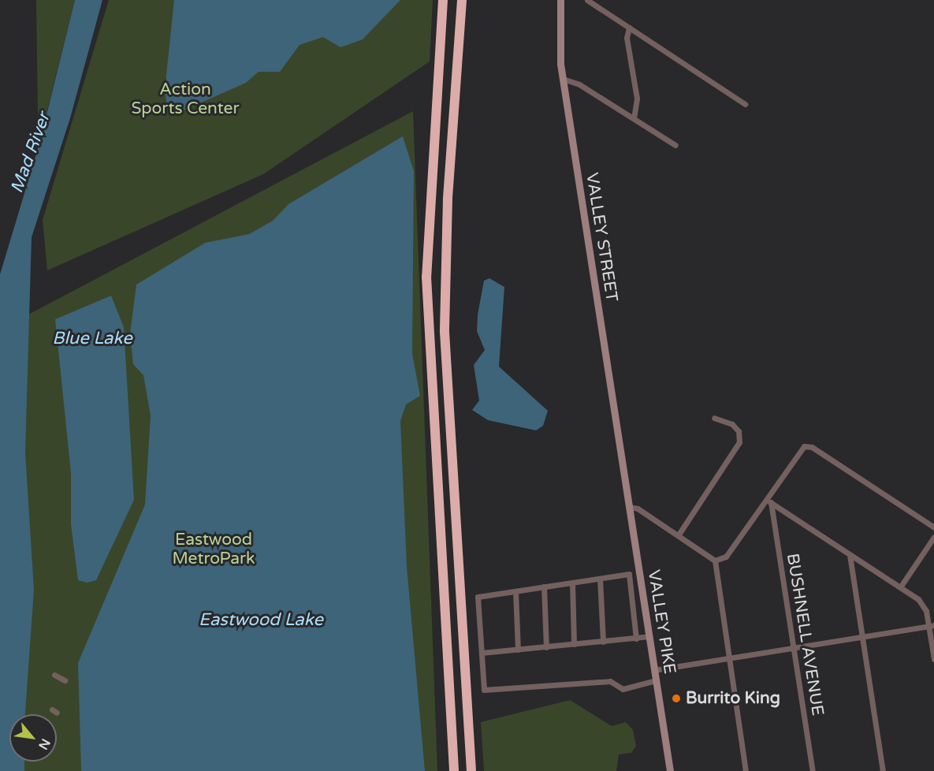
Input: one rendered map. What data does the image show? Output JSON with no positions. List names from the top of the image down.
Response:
{
  "streets": {
    "street": ["VALLEY STREET", "VALLEY PIKE", "BUSHNELL AVENUE"]
  },
  "crossings": [
    ["VALLEY STREET", "VALLEY PIKE"]
  ],
  "water": ["Mad River", "Blue Lake", "Eastwood Lake"],
  "parks": ["Action Sports Center", "Eastwood MetroPark"],
  "places": ["Burrito King"],
  "north": "bottom right"
}
